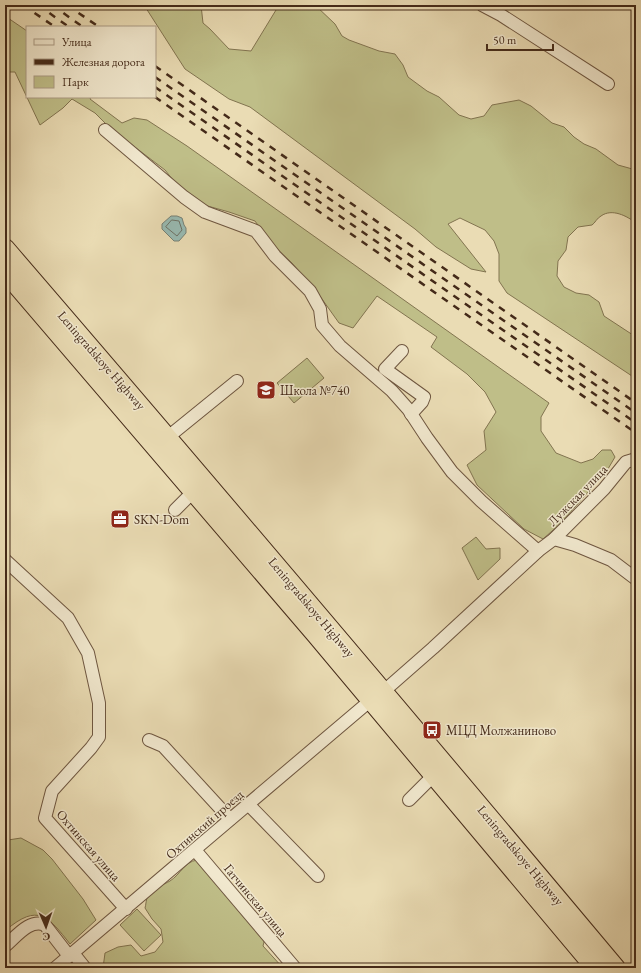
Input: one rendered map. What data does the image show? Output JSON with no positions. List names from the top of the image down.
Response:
{
  "streets": {
    "highway": ["Leningradskoye Highway"],
    "street": [
      "Лужская улица",
      "Охтинский проезд",
      "Охтинская улица",
      "Гатчинская улица"
    ]
  },
  "crossings": [
    ["Leningradskoye Highway", "Охтинский проезд"],
    ["Лужская улица", "Охтинский проезд"],
    ["Охтинский проезд", "Охтинская улица"],
    ["Охтинский проезд", "Гатчинская улица"]
  ],
  "places": {
    "school or university": ["Школа №740"],
    "office": ["SKN-Dom"],
    "bus stop": ["МЦД Молжаниново"]
  },
  "legend": ["Улица", "Железная дорога", "Парк"],
  "scale_bar": "50 m",
  "north": "bottom"
}
